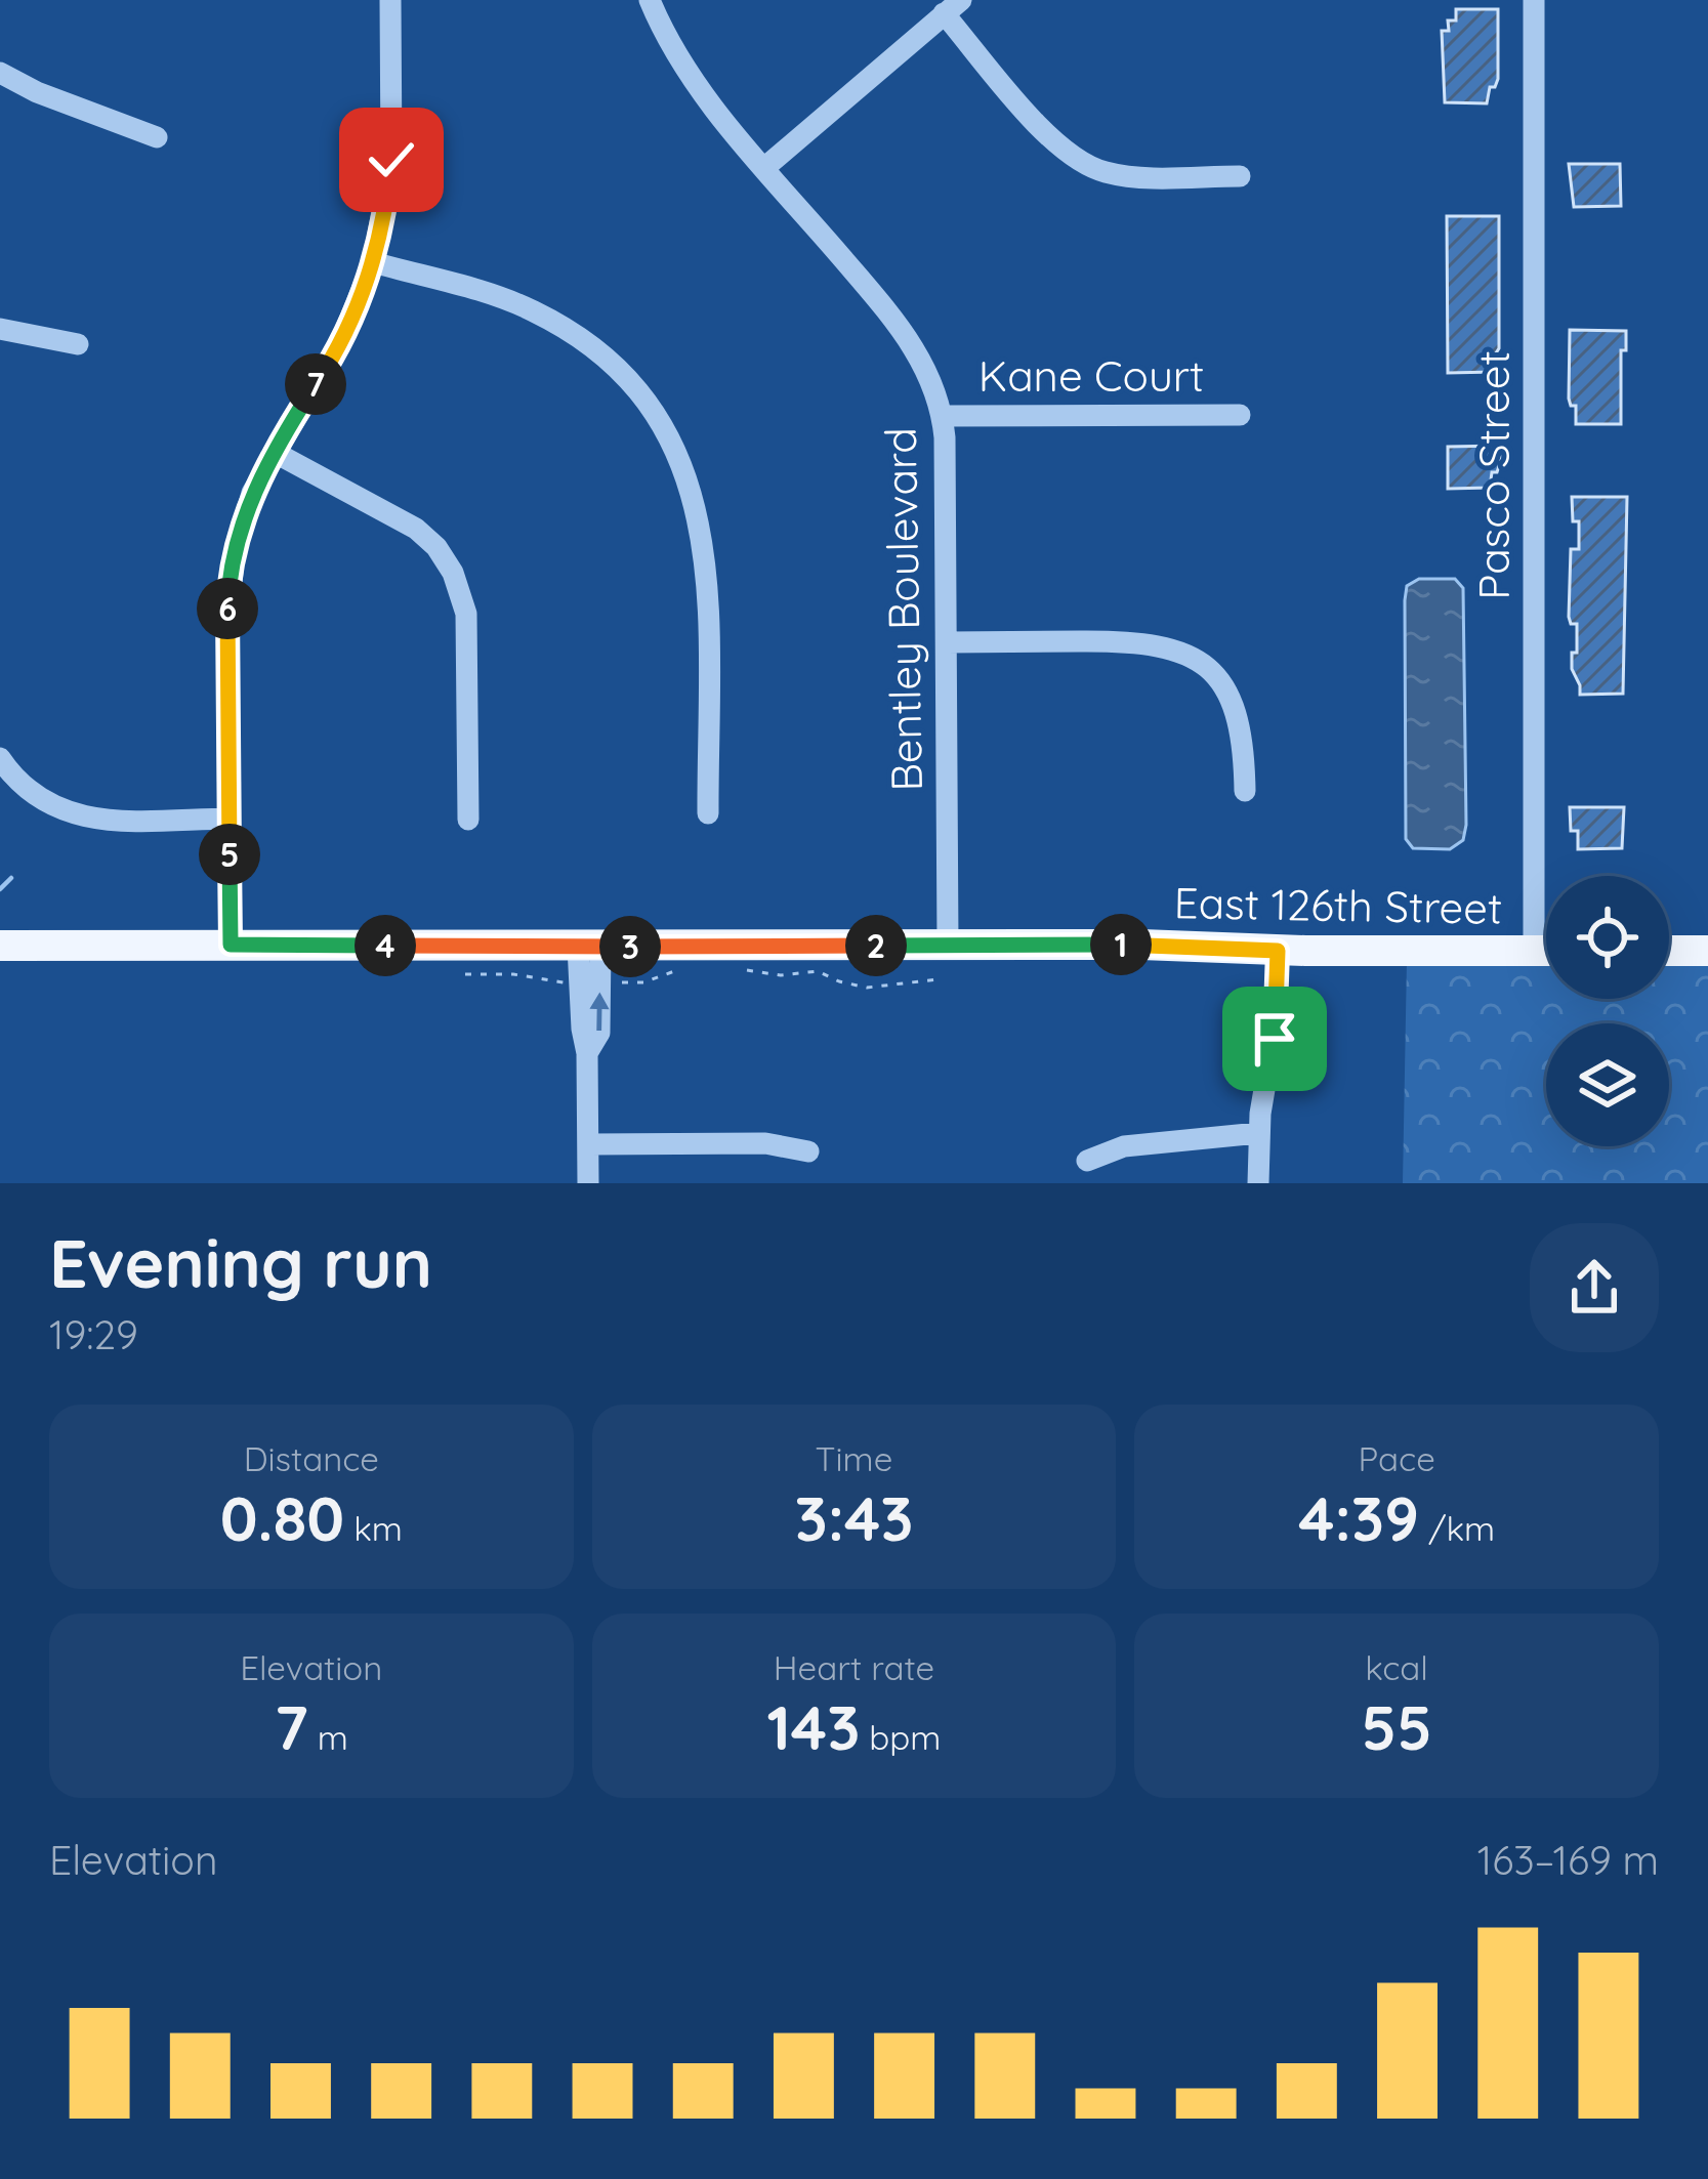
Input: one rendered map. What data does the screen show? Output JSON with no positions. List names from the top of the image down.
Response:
{
  "streets": {
    "main road": ["East 126th Street"],
    "street": ["Kane Court", "Pasco Street", "Bentley Boulevard"]
  },
  "crossings": [
    ["Kane Court", "Bentley Boulevard"],
    ["Pasco Street", "East 126th Street"],
    ["Bentley Boulevard", "East 126th Street"]
  ],
  "page": {
    "pins": [
      "7",
      "6",
      "5",
      "1",
      "2",
      "4",
      "3"
    ],
    "heading": ["Evening run", "19:29"],
    "stats": [
      ["Distance", "0.80 km"],
      ["Time", "3:43"],
      ["Pace", "4:39 /km"],
      ["Elevation", "7 m"],
      ["Heart rate", "143 bpm"],
      ["kcal", "55"]
    ],
    "chart": ["Elevation", "163–169 m"]
  }
}
